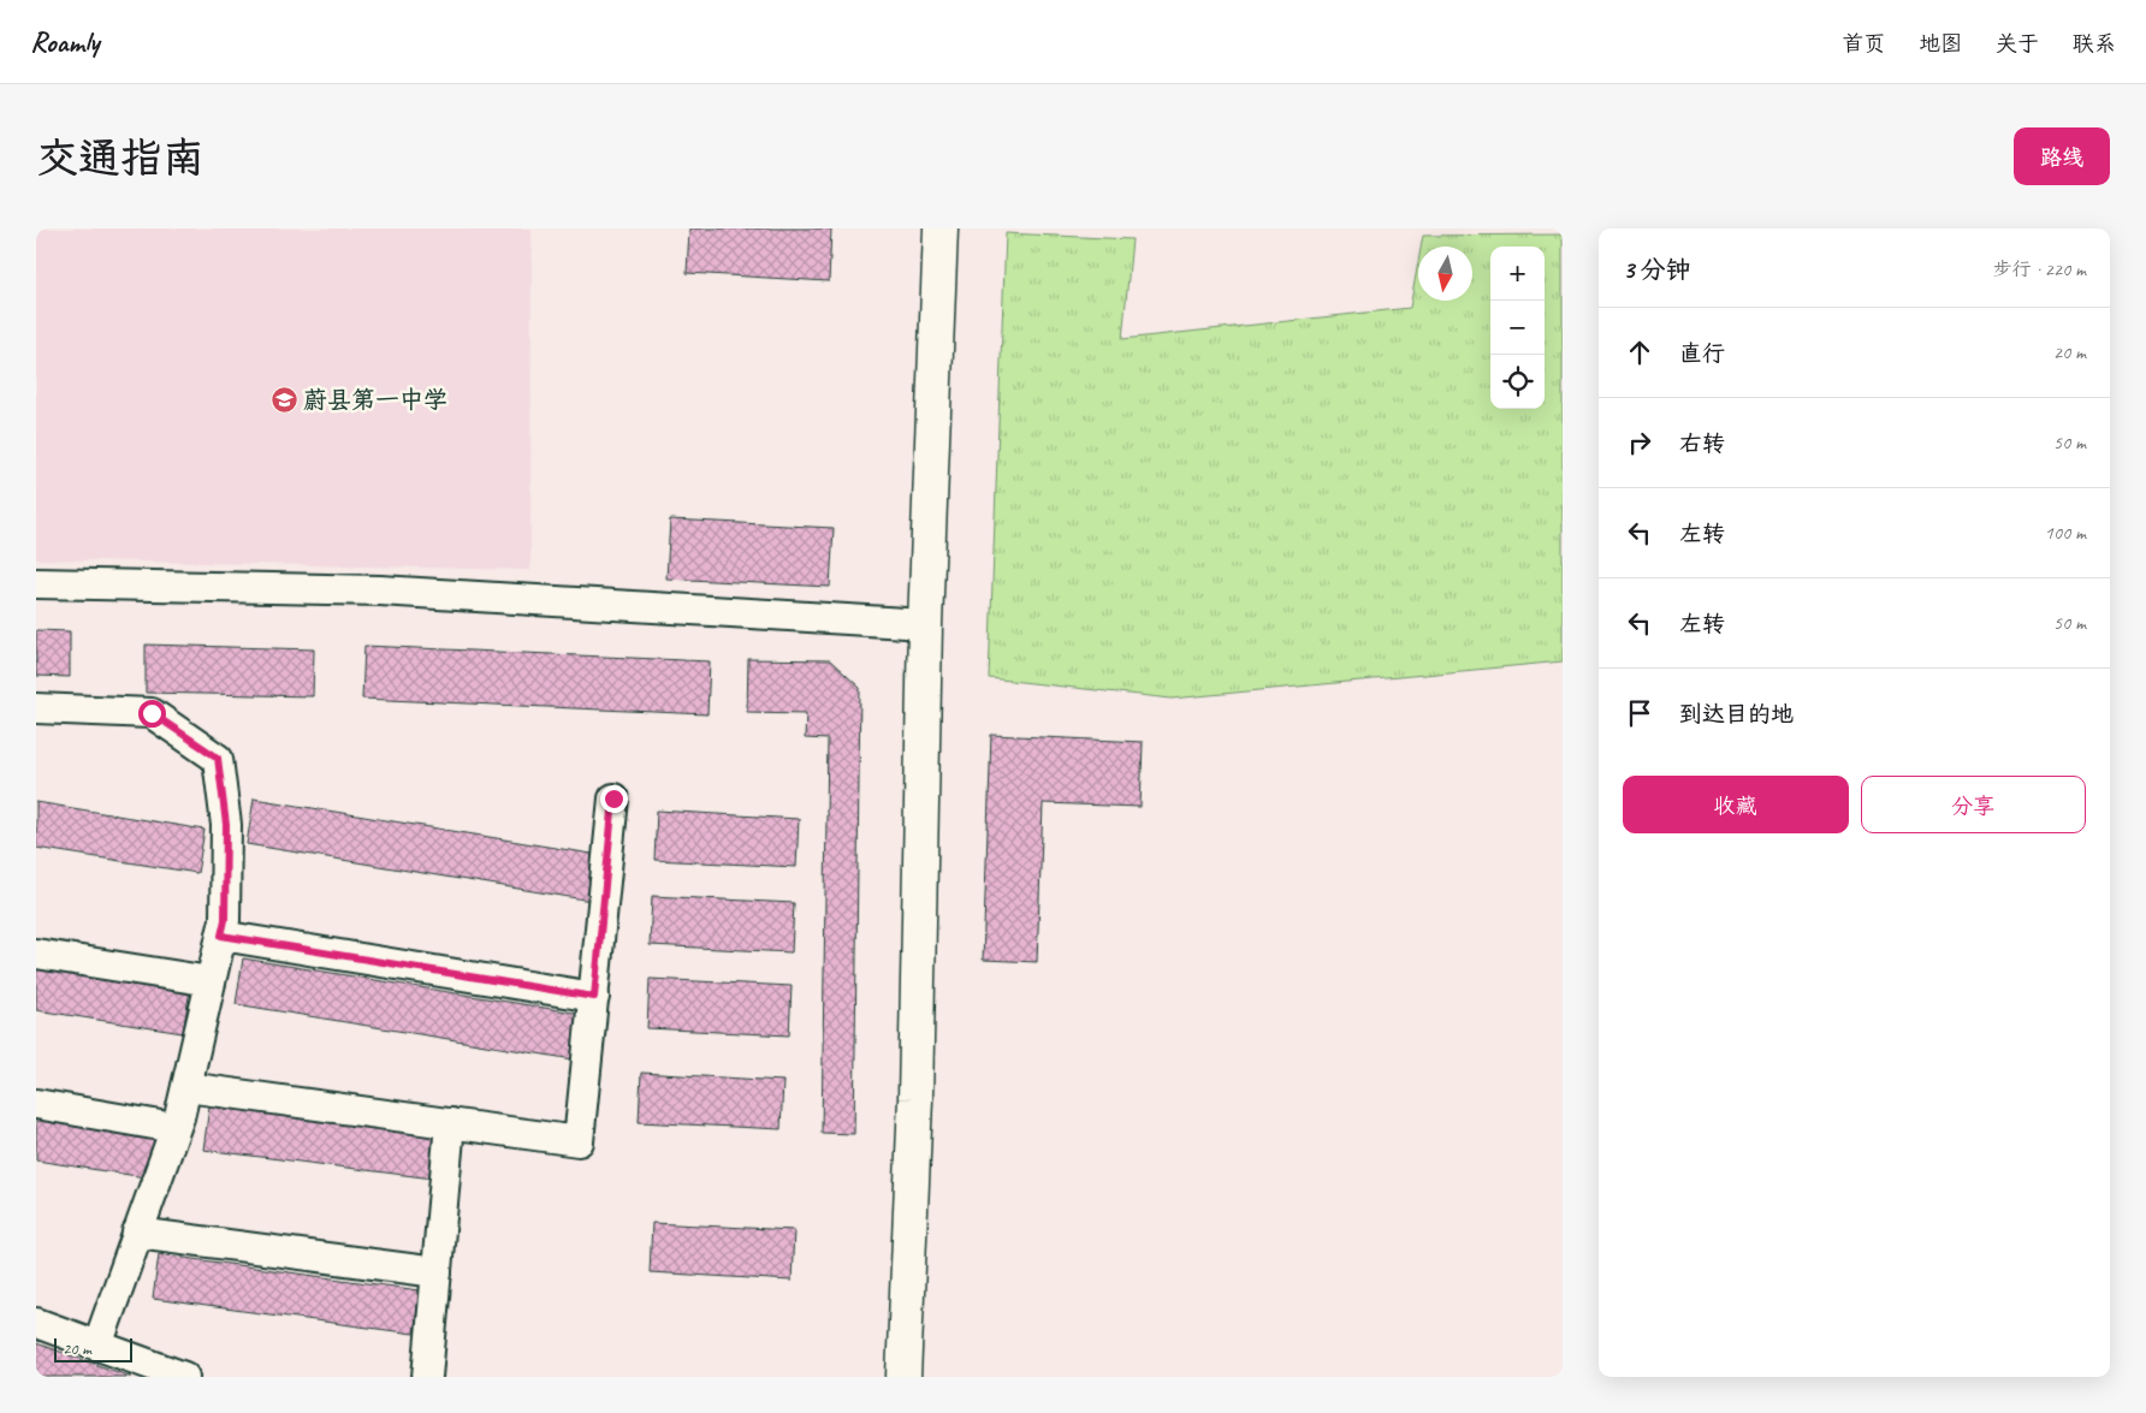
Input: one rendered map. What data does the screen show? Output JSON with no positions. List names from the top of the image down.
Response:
{
  "places": {
    "school or university": ["蔚县第一中学"]
  },
  "scale_bar": "20 m",
  "north": "bottom",
  "page": {
    "header": "Roamly",
    "nav": [
      "首页",
      "地图",
      "关于",
      "联系"
    ],
    "buttons": [
      "路线",
      ["收藏", "分享"]
    ],
    "title": "交通指南",
    "heading": ["3 分钟", "步行 · 220 m"],
    "map_buttons": ["+", "−"],
    "list": [
      ["直行", "20 m"],
      ["右转", "50 m"],
      ["左转", "100 m"],
      ["左转", "50 m"],
      "到达目的地"
    ],
    "scale": "20 m"
  }
}
